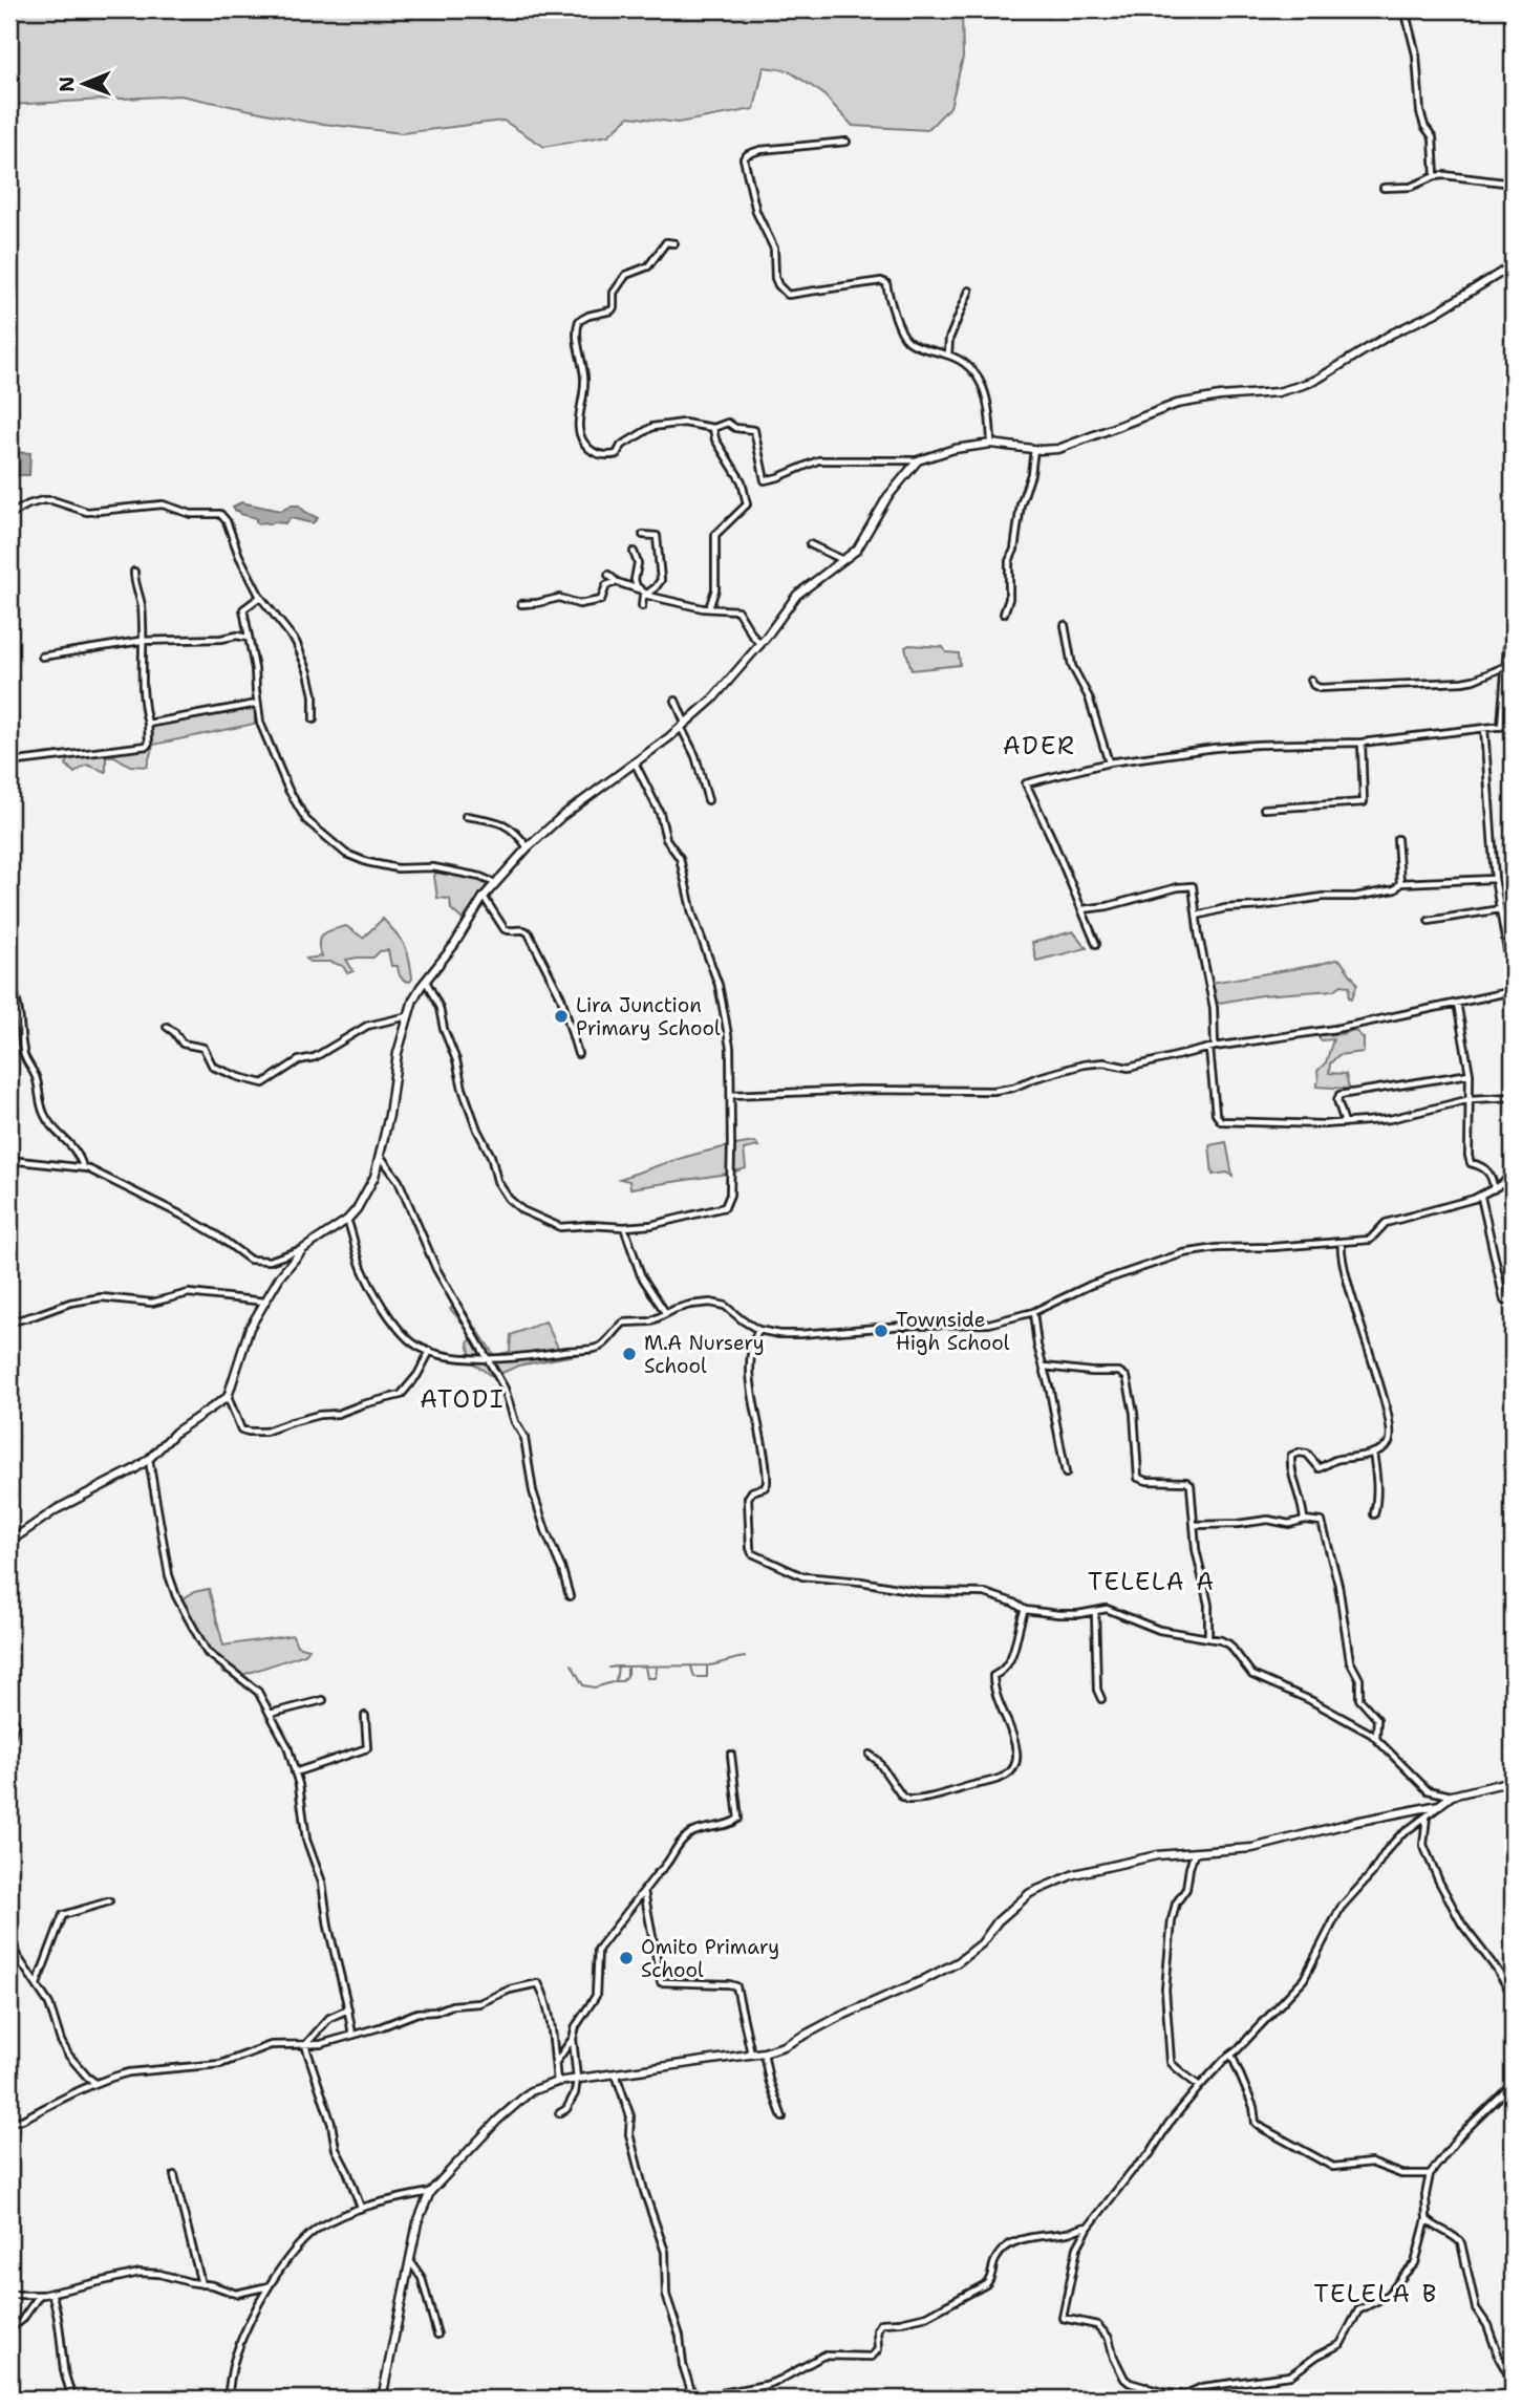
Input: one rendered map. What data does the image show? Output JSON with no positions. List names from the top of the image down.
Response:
{
  "districts": [
    "ADER",
    "ATODI",
    "TELELA A",
    "TELELA B"
  ],
  "places": [
    "Lira Junction Primary School",
    "Townside High School",
    "M.A Nursery School",
    "Omito Primary School"
  ],
  "north": "left"
}
